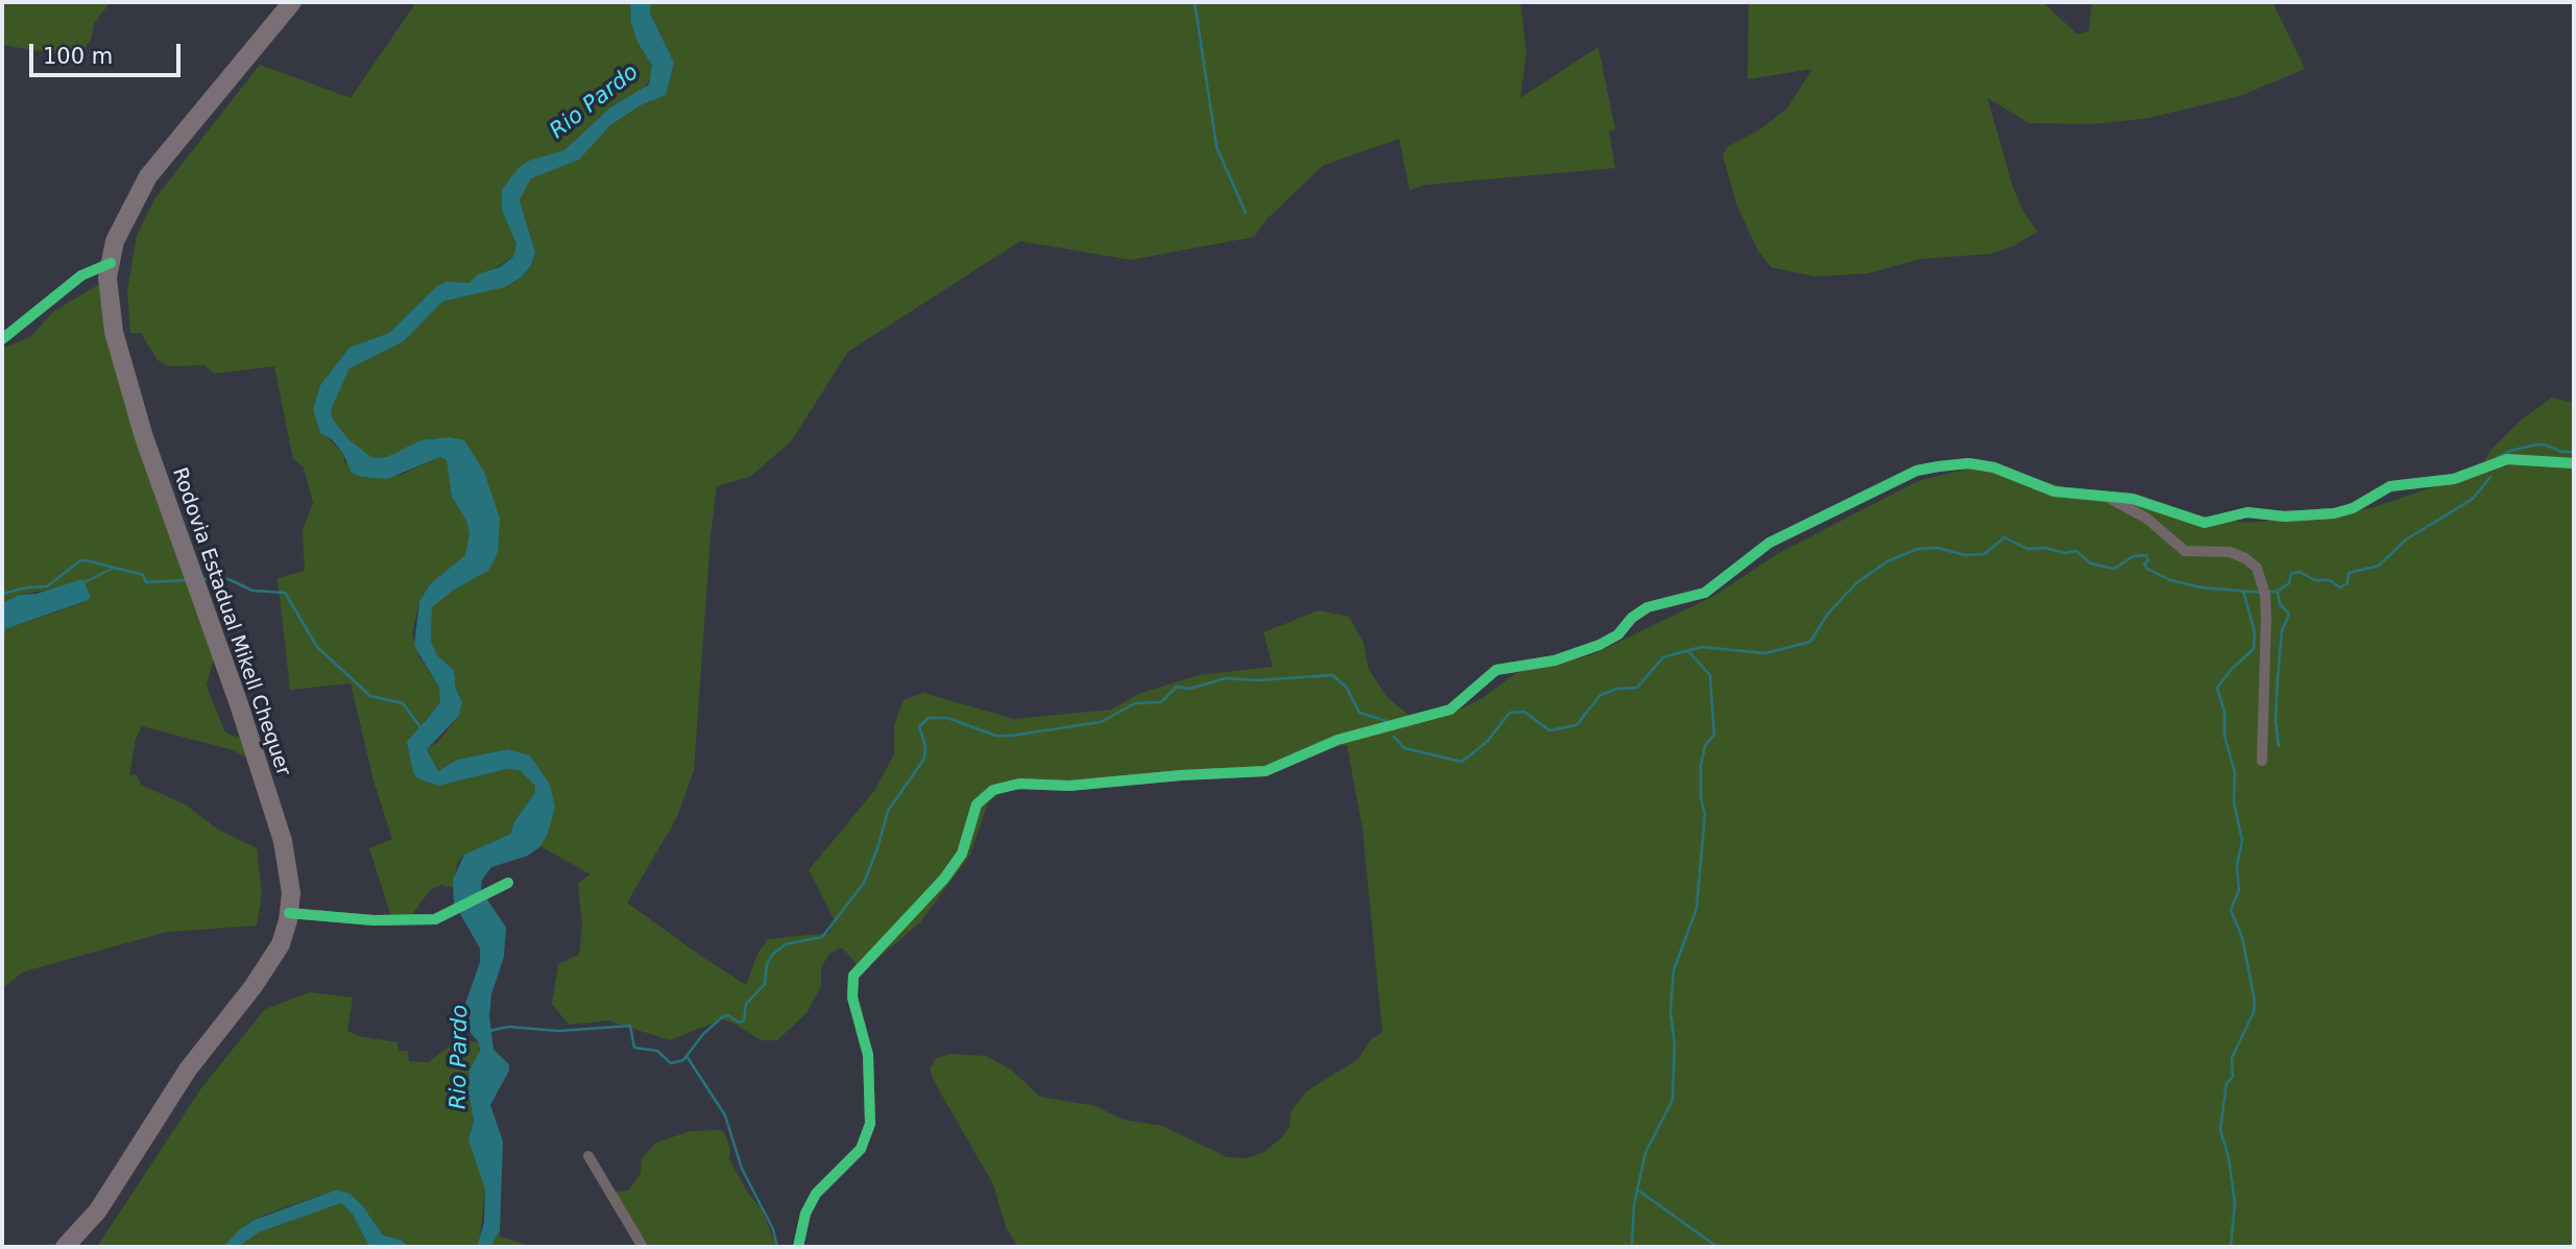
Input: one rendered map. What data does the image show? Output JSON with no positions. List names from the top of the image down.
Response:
{
  "streets": {
    "main road": ["Rodovia Estadual Mikell Chequer"]
  },
  "water": ["Rio Pardo"],
  "scale_bar": "100 m"
}
